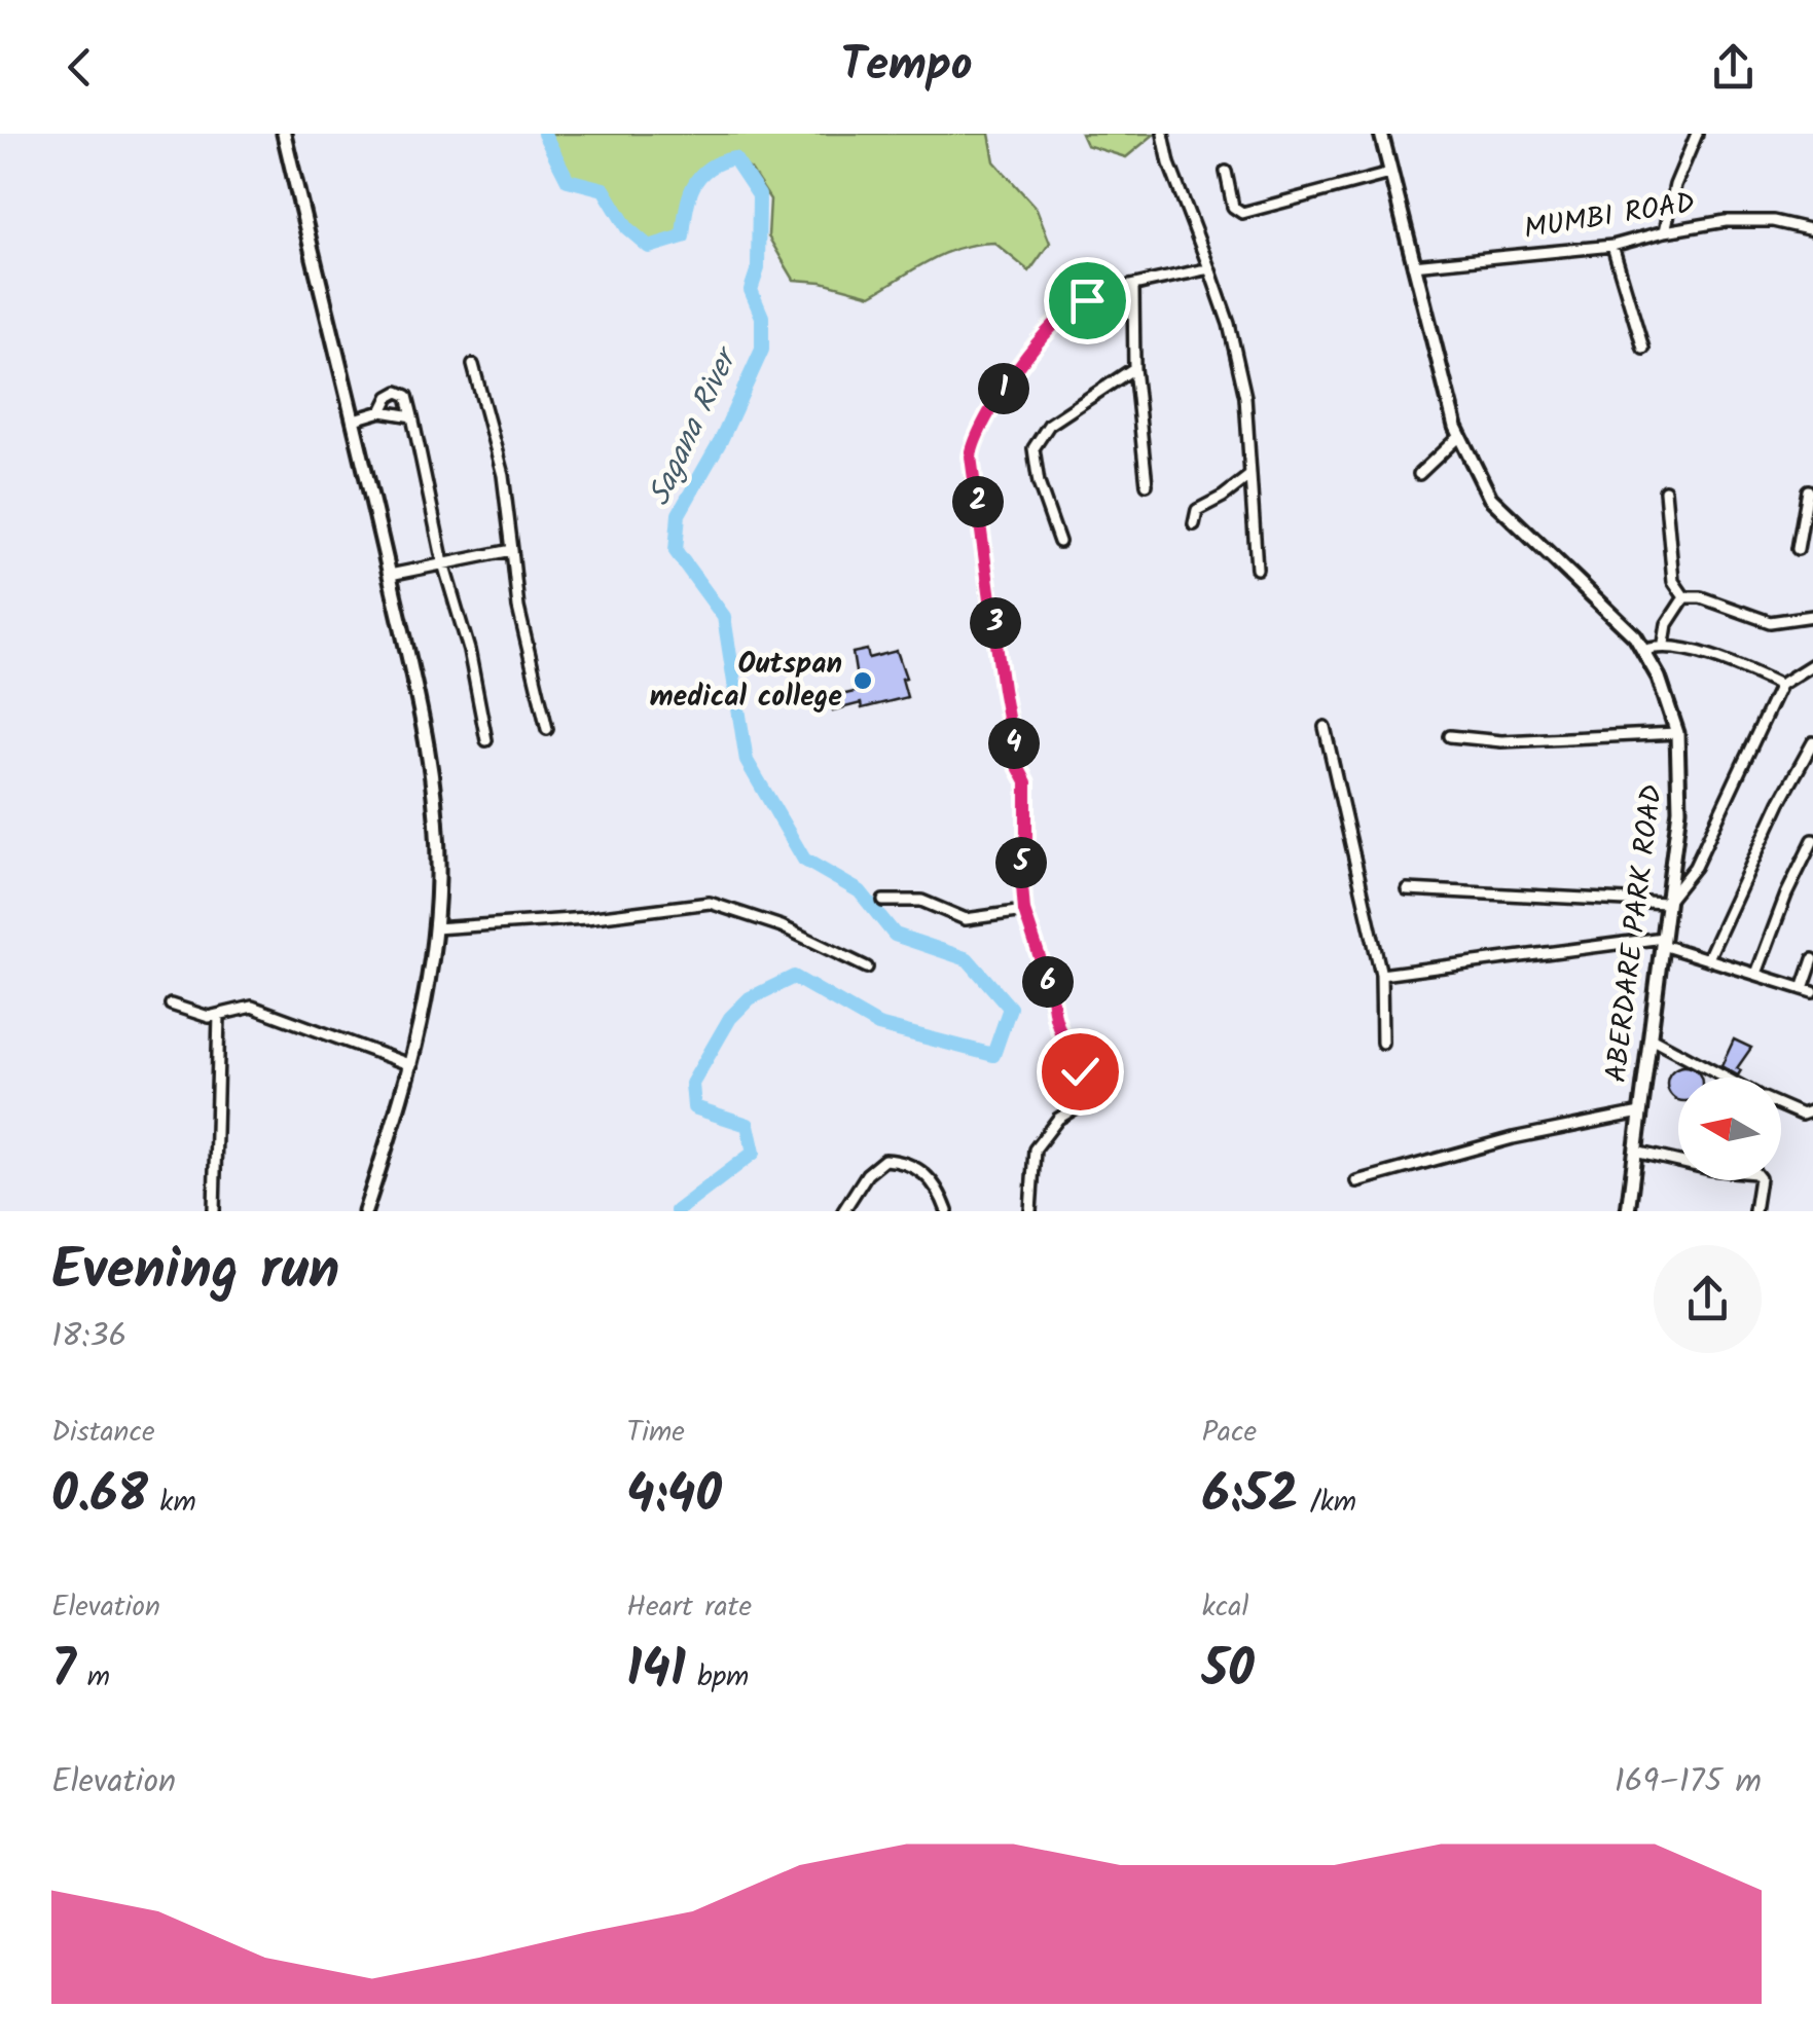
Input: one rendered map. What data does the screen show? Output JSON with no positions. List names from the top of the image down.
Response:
{
  "streets": {
    "street": ["MUMBI ROAD", "ABERDARE PARK ROAD"]
  },
  "crossings": [
    ["MUMBI ROAD", "ABERDARE PARK ROAD"]
  ],
  "water": ["Sagana River"],
  "places": ["Outspan medical college"],
  "north": "left",
  "page": {
    "header": "Tempo",
    "pins": [
      "1",
      "2",
      "3",
      "4",
      "5",
      "6"
    ],
    "heading": ["Evening run", "18:36"],
    "stats": [
      ["Distance", "0.68 km"],
      ["Time", "4:40"],
      ["Pace", "6:52 /km"],
      ["Elevation", "7 m"],
      ["Heart rate", "141 bpm"],
      ["kcal", "50"]
    ],
    "chart": ["Elevation", "169–175 m"]
  }
}
